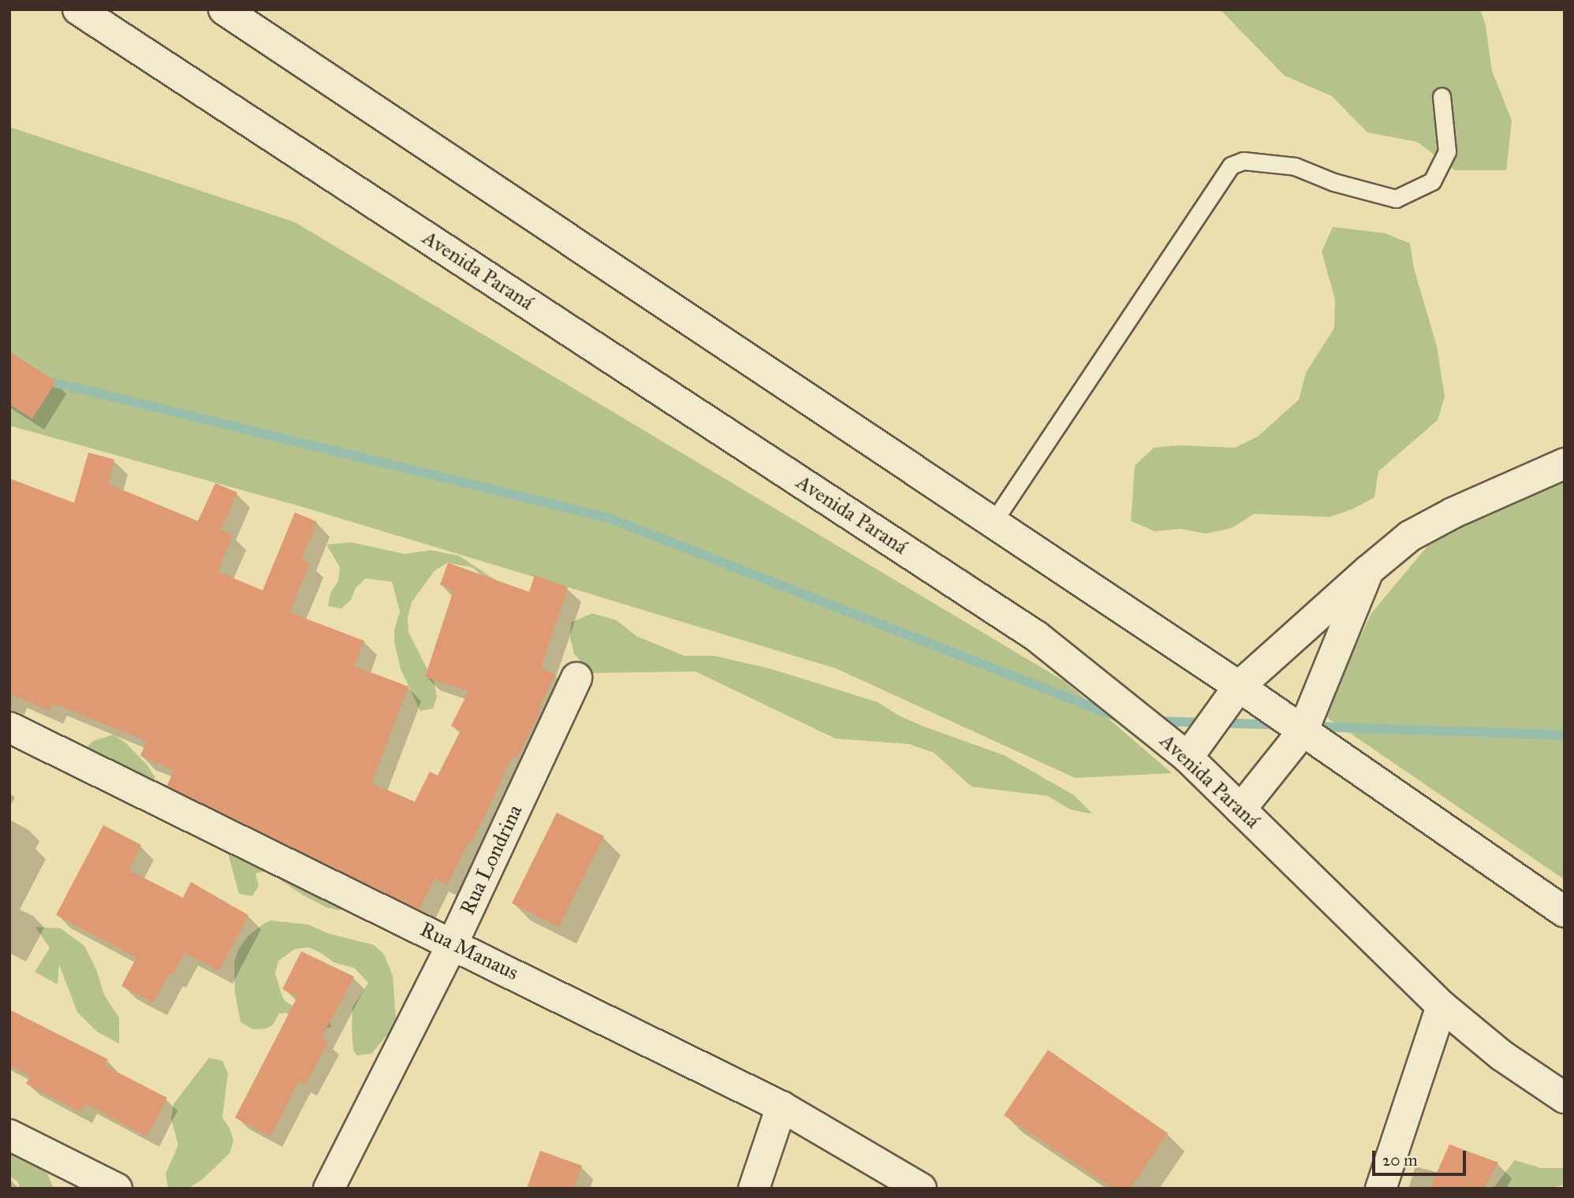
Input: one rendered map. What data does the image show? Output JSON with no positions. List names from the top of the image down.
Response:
{
  "streets": {
    "main road": ["Avenida Paraná", "Rua Londrina", "Rua Manaus"]
  },
  "crossings": [
    ["Rua Londrina", "Rua Manaus"]
  ],
  "scale_bar": "20 m"
}
